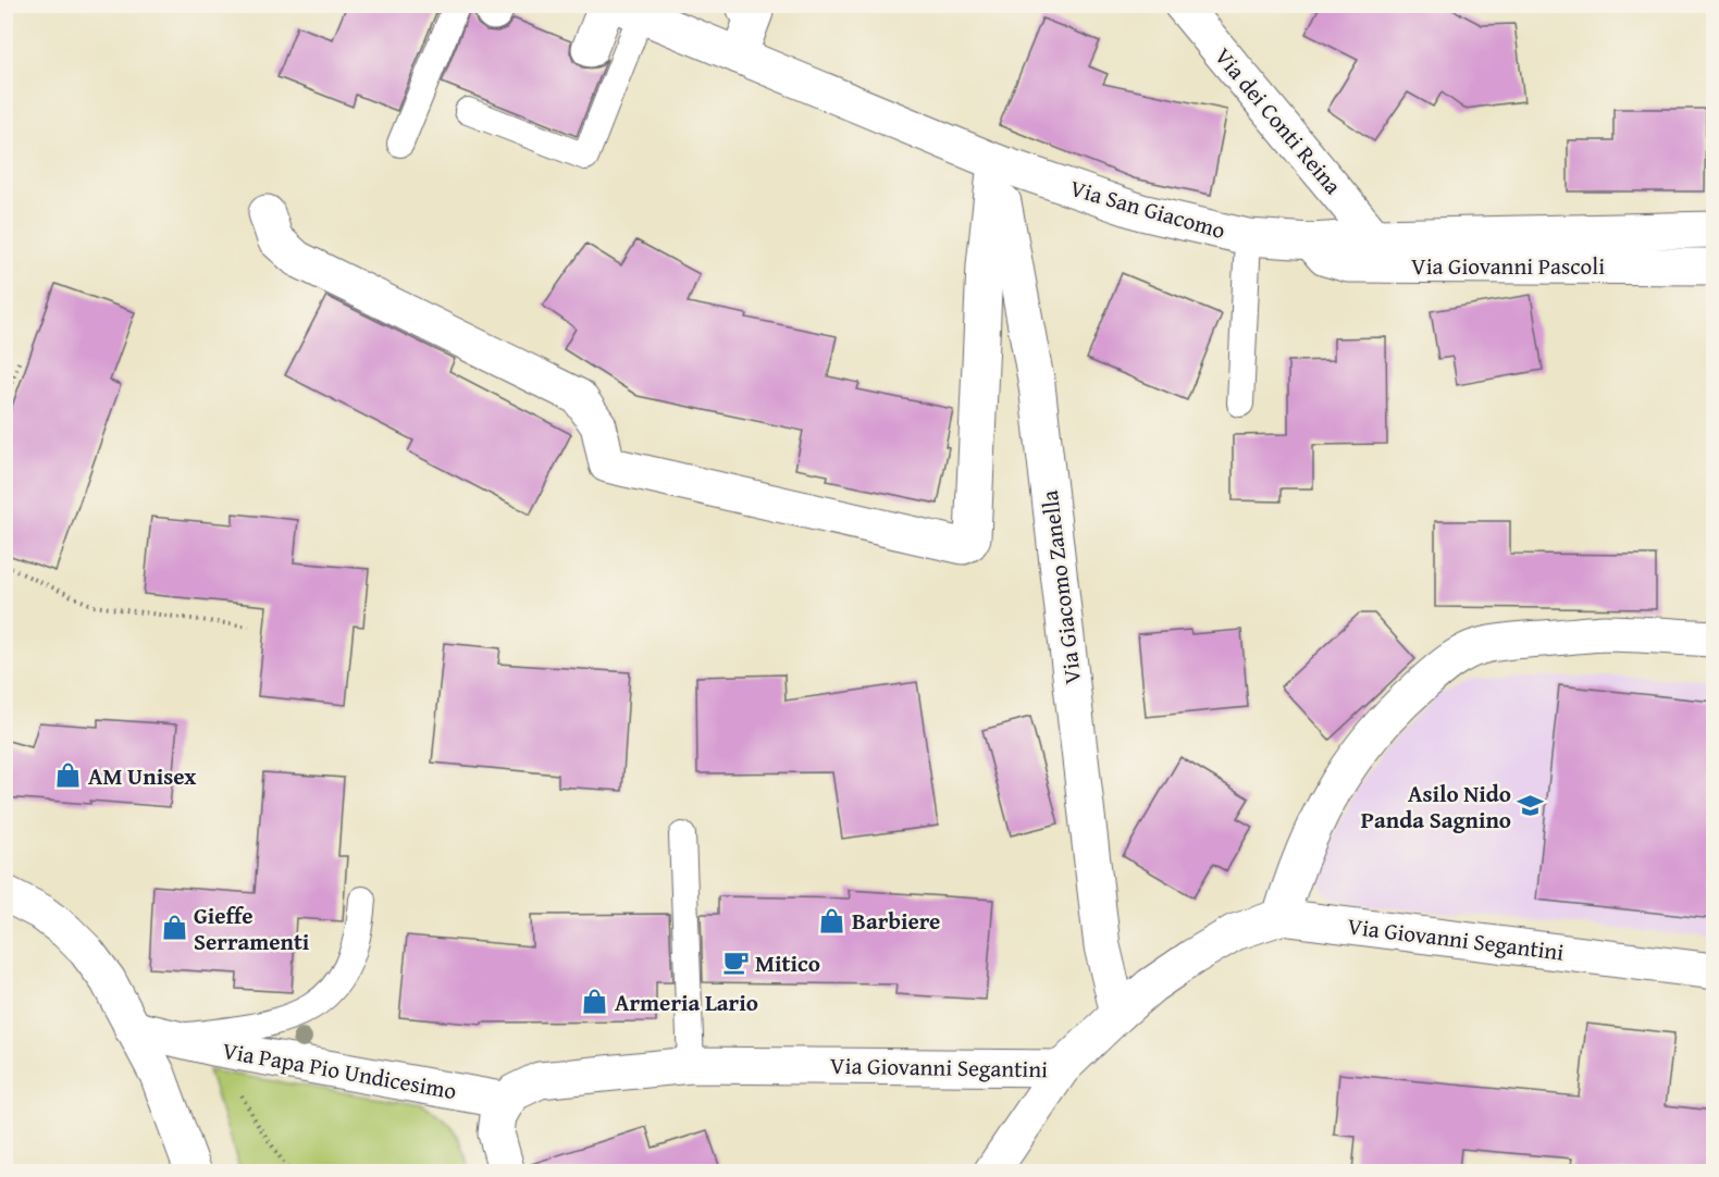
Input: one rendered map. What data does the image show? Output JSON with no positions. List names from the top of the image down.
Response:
{
  "streets": {
    "street": [
      "Via dei Conti Reina",
      "Via San Giacomo",
      "Via Giovanni Pascoli",
      "Via Giacomo Zanella",
      "Via Giovanni Segantini",
      "Via Papa Pio Undicesimo"
    ]
  },
  "crossings": [
    ["Via dei Conti Reina", "Via San Giacomo"],
    ["Via San Giacomo", "Via Giovanni Pascoli"],
    ["Via San Giacomo", "Via Giacomo Zanella"],
    ["Via Giacomo Zanella", "Via Giovanni Segantini"],
    ["Via Giovanni Segantini", "Via Papa Pio Undicesimo"]
  ],
  "places": {
    "shop": [
      "AM Unisex",
      "Barbiere",
      "Gieffe Serramenti",
      "Armeria Lario"
    ],
    "school or university": ["Asilo Nido Panda Sagnino"],
    "cafe": ["Mitico"]
  }
}
